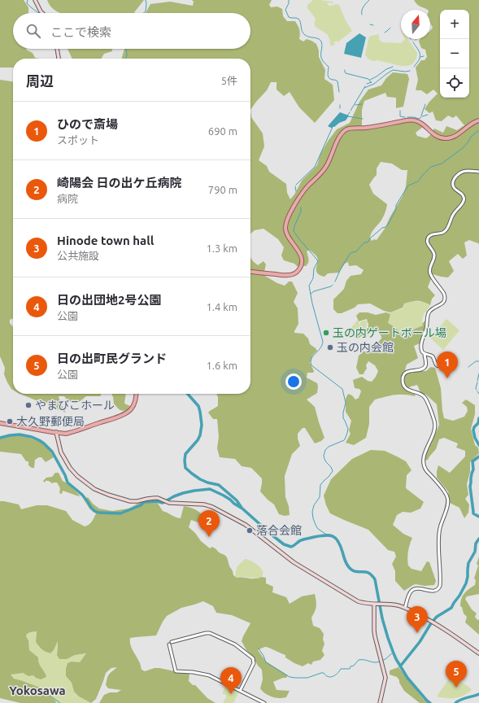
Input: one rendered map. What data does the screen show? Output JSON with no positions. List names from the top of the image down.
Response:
{
  "districts": ["Yokosawa"],
  "places": [
    "玉の内ゲートボール場",
    "玉の内会館",
    "やまびこホール",
    "大久野郵便局",
    "落合会館"
  ],
  "north": "top",
  "page": {
    "map_buttons": ["+", "−"],
    "search": "ここで検索",
    "heading": ["周辺", "5件"],
    "list": [
      {
        "mark": "1",
        "name": "ひので斎場",
        "note": "スポット",
        "value": "690 m"
      },
      {
        "mark": "2",
        "name": "崎陽会 日の出ケ丘病院",
        "note": "病院",
        "value": "790 m"
      },
      {
        "mark": "3",
        "name": "Hinode town hall",
        "note": "公共施設",
        "value": "1.3 km"
      },
      {
        "mark": "4",
        "name": "日の出団地2号公園",
        "note": "公園",
        "value": "1.4 km"
      },
      {
        "mark": "5",
        "name": "日の出町民グランド",
        "note": "公園",
        "value": "1.6 km"
      }
    ],
    "pins": [
      "1",
      "2",
      "3",
      "5",
      "4"
    ]
  }
}
